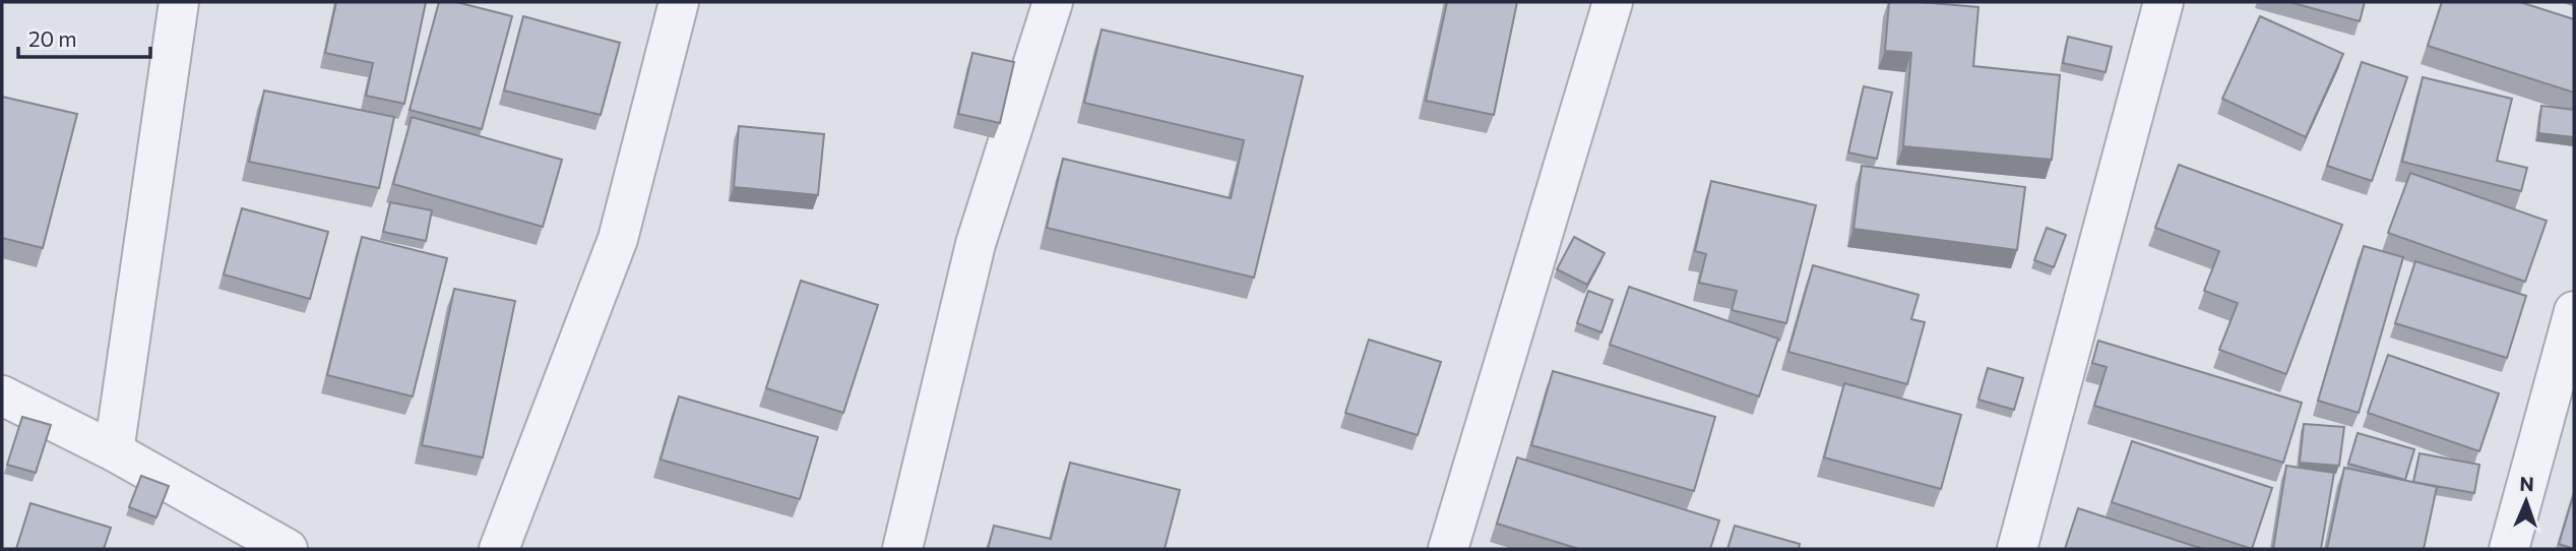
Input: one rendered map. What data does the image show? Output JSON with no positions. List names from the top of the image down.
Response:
{
  "scale_bar": "20 m",
  "north": "top"
}
